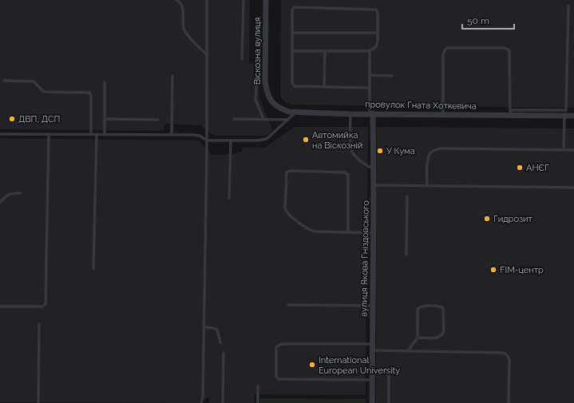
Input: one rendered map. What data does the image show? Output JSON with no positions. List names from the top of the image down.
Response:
{
  "streets": {
    "street": ["Віскозна вулиця", "провулок Гната Хоткевича", "вулиця Якова Гніздовського"]
  },
  "crossings": [
    ["Віскозна вулиця", "провулок Гната Хоткевича"],
    ["провулок Гната Хоткевича", "вулиця Якова Гніздовського"]
  ],
  "places": [
    "ДВП, ДСП",
    "Автомийка на Віскозній",
    "У Кума",
    "АНЄГ",
    "Гидрозит",
    "FIM-центр",
    "International European University"
  ],
  "scale_bar": "50 m"
}
